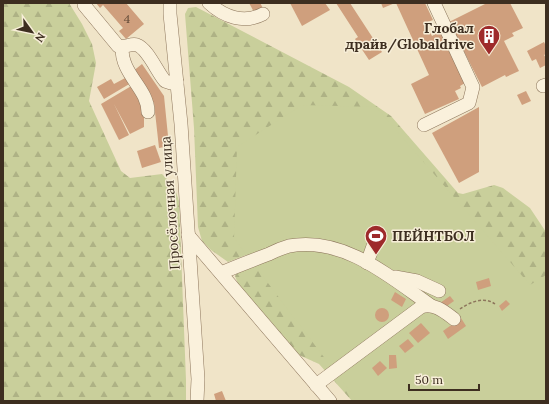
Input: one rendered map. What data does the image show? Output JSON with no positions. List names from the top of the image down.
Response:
{
  "streets": {
    "street": ["Просёлочная улица"]
  },
  "places": {
    "building": ["Глобал драйв/Globaldrive"],
    "sports": ["ПЕЙНТБОЛ"]
  },
  "house_numbers": ["4"],
  "scale_bar": "50 m",
  "north": "bottom right"
}
